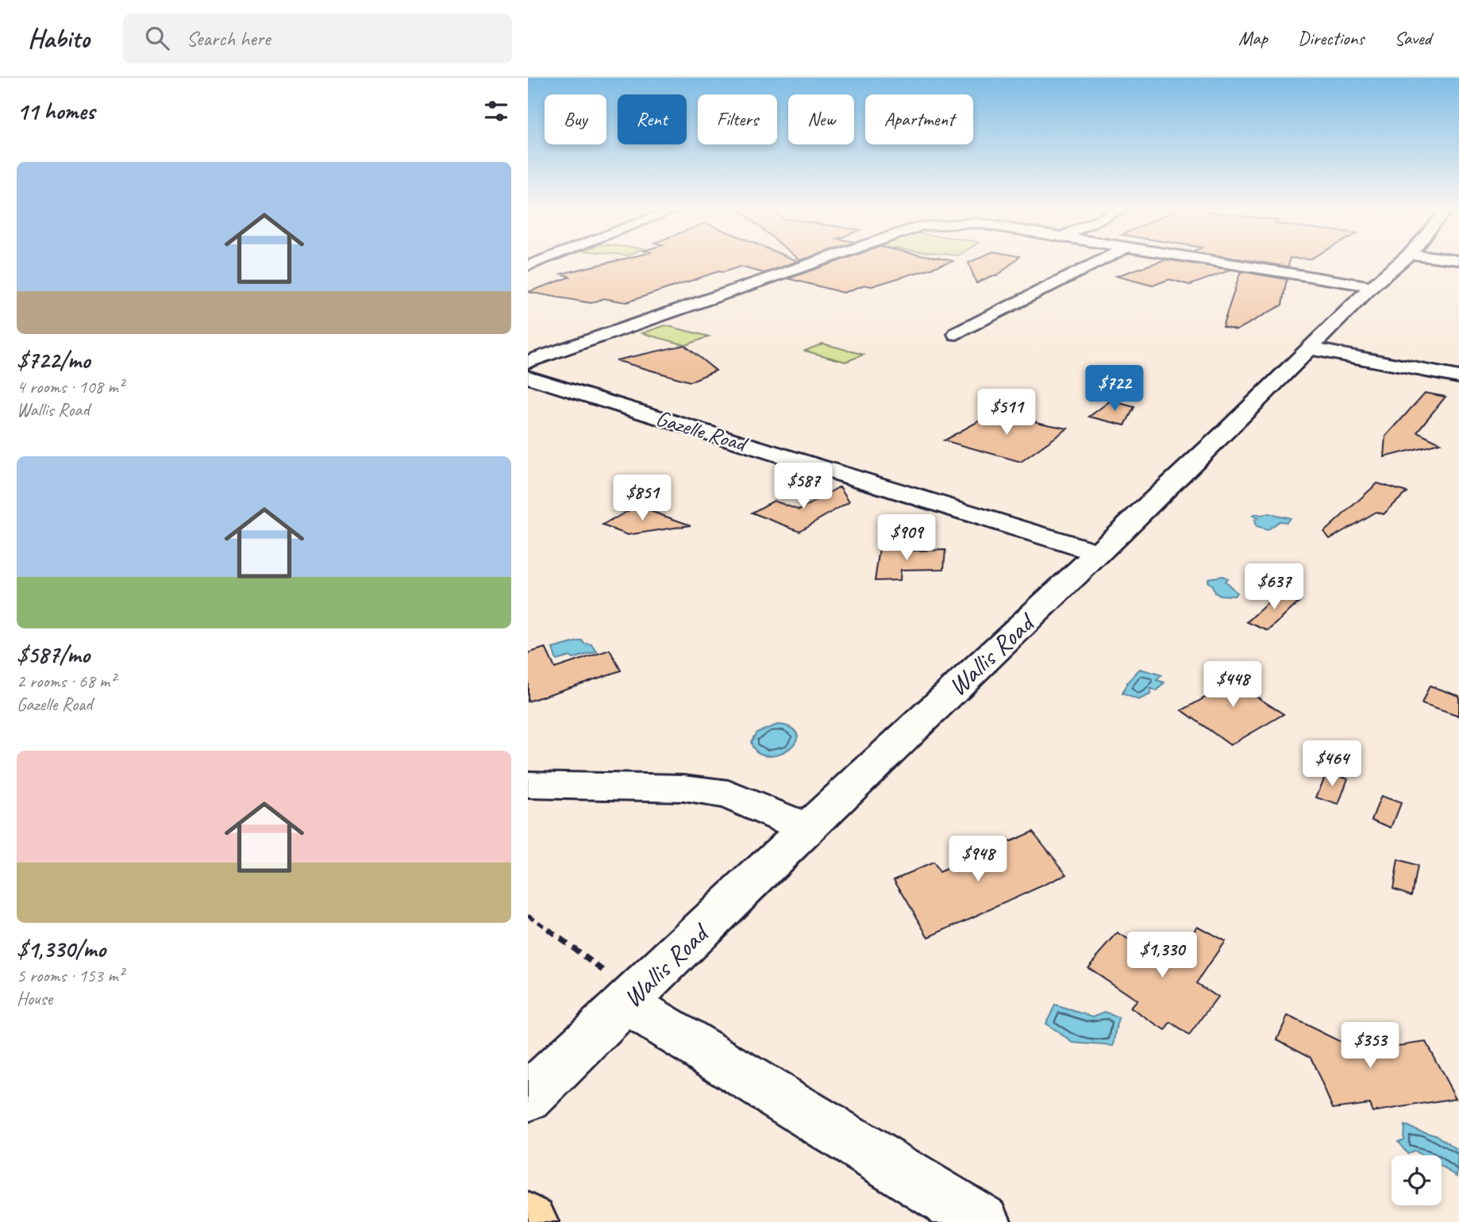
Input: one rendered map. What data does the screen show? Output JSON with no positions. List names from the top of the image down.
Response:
{
  "streets": {
    "street": ["Gazelle Road", "Wallis Road"]
  },
  "crossings": [
    ["Gazelle Road", "Wallis Road"]
  ],
  "page": {
    "header": "Habito",
    "search": "Search here",
    "nav": ["Map", "Directions", "Saved"],
    "heading": "11 homes",
    "chip": [
      "Buy",
      "Rent",
      "Filters",
      "New",
      "Apartment"
    ],
    "list": [
      {
        "name": "$722/mo",
        "note": "4 rooms · 108 m² · Wallis Road"
      },
      {
        "name": "$587/mo",
        "note": "2 rooms · 68 m² · Gazelle Road"
      },
      {
        "name": "$1,330/mo",
        "note": "5 rooms · 153 m² · House"
      }
    ],
    "price": [
      "$722",
      "$511",
      "$587",
      "$851",
      "$909",
      "$637",
      "$448",
      "$464",
      "$948",
      "$1,330",
      "$353"
    ]
  }
}
